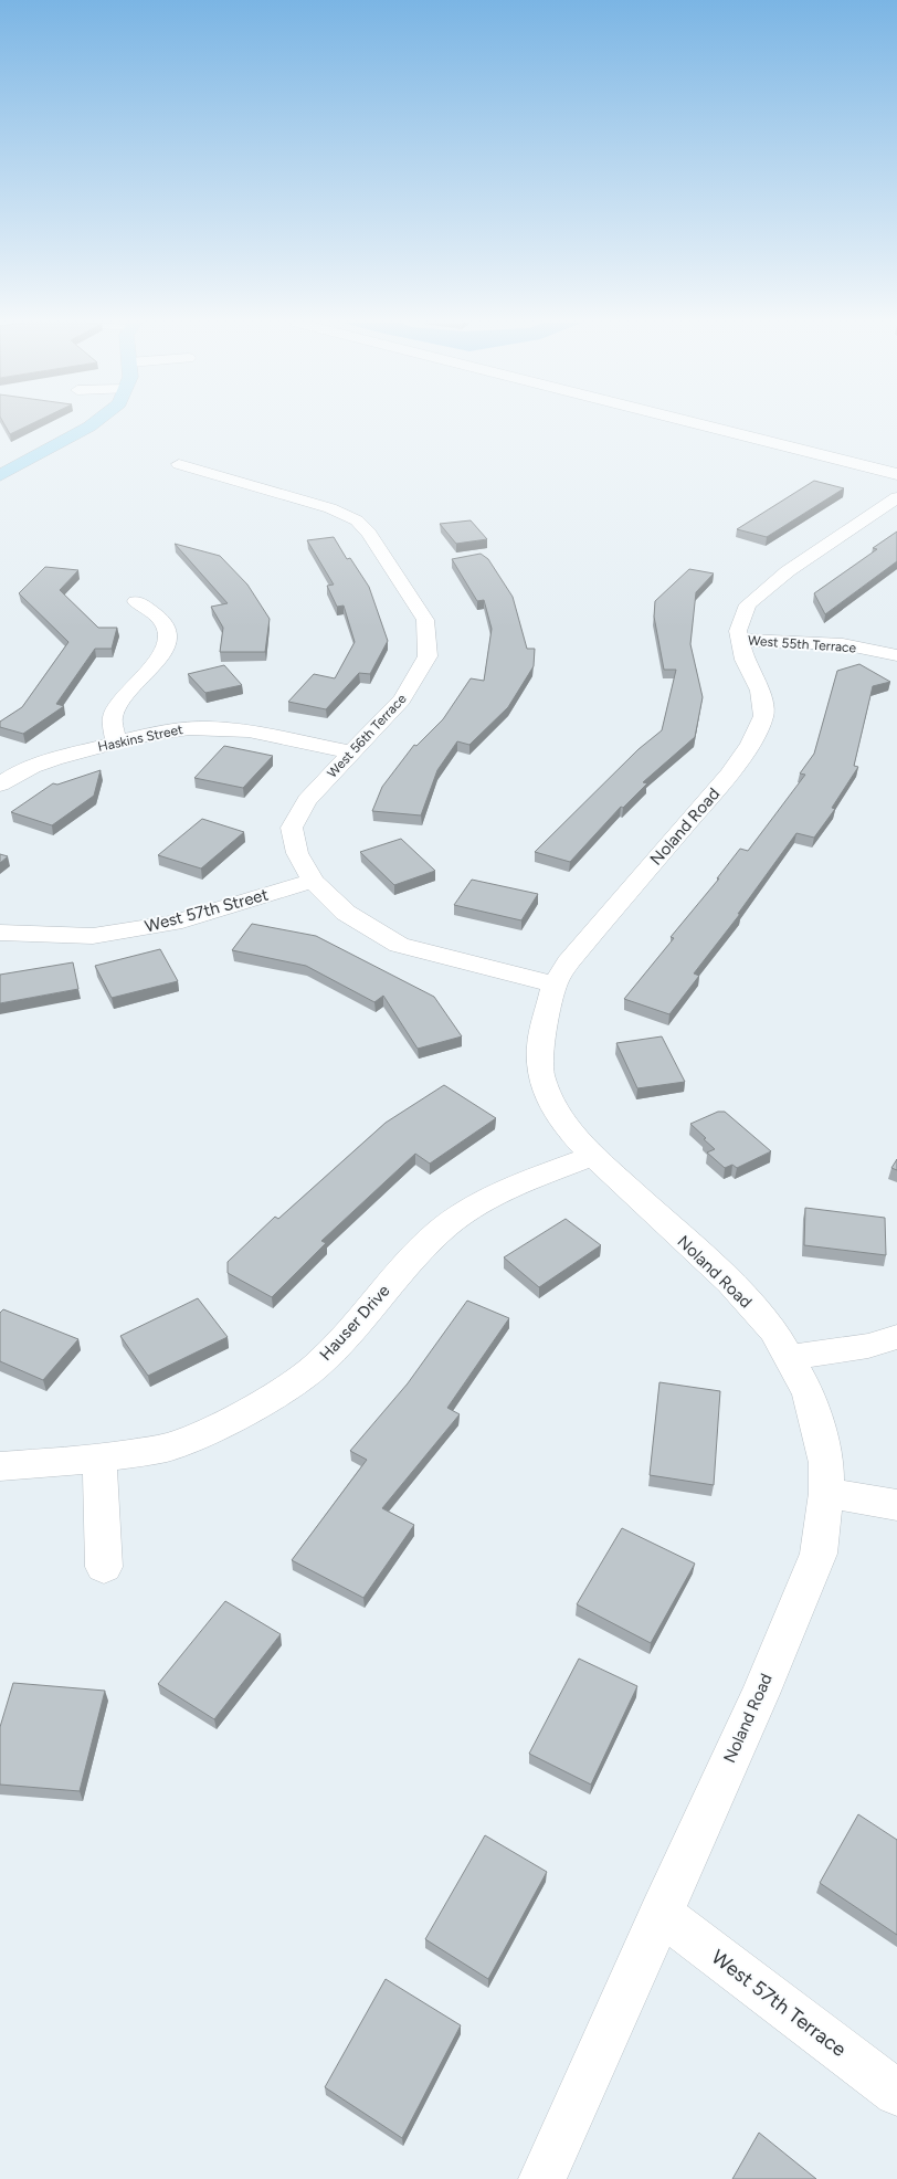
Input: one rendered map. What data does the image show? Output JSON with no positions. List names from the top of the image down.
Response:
{
  "streets": {
    "street": [
      "West 55th Terrace",
      "West 56th Terrace",
      "Haskins Street",
      "Noland Road",
      "West 57th Street",
      "Hauser Drive",
      "West 57th Terrace"
    ]
  },
  "crossings": [
    ["West 55th Terrace", "Noland Road"],
    ["West 56th Terrace", "Haskins Street"],
    ["West 56th Terrace", "Noland Road"],
    ["West 56th Terrace", "West 57th Street"],
    ["Noland Road", "Hauser Drive"],
    ["Noland Road", "West 57th Terrace"]
  ]
}
